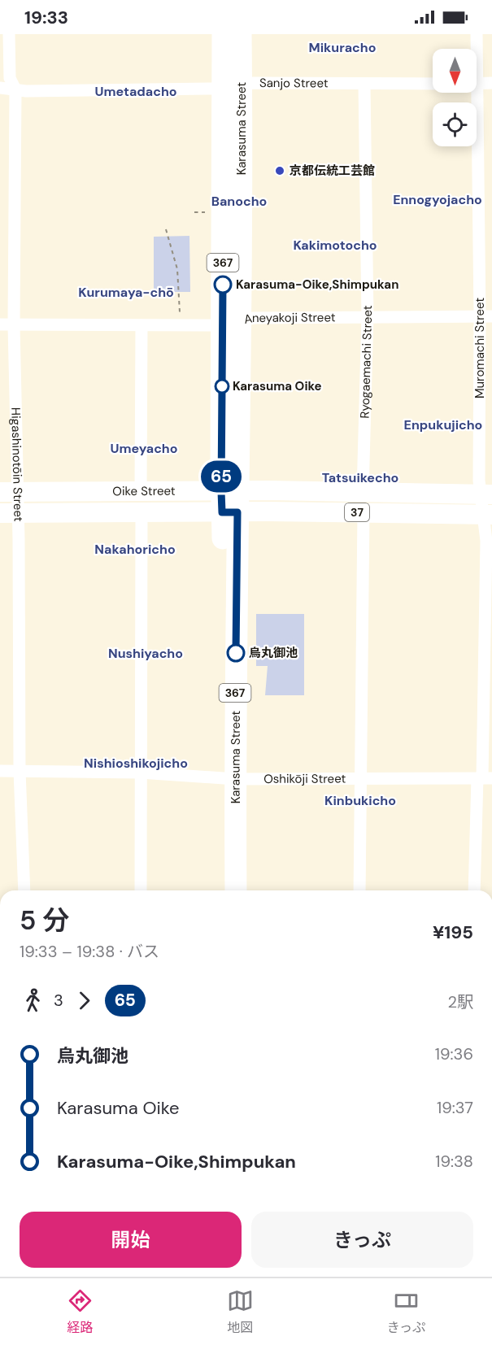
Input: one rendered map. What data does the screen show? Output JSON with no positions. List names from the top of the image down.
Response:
{
  "streets": {
    "highway": ["Karasuma Street", "367"],
    "main road": ["Oike Street", "37"],
    "street": [
      "Sanjo Street",
      "Aneyakoji Street",
      "Muromachi Street",
      "Ryogaemachi Street",
      "Higashinotōin Street",
      "Oshikōji Street"
    ]
  },
  "crossings": [
    ["Sanjo Street", "Karasuma Street"],
    ["Sanjo Street", "Ryogaemachi Street"],
    ["Sanjo Street", "Higashinotōin Street"],
    ["Karasuma Street", "Aneyakoji Street"],
    ["Karasuma Street", "Oike Street"],
    ["Karasuma Street", "Oshikōji Street"],
    ["Aneyakoji Street", "Muromachi Street"],
    ["Aneyakoji Street", "Ryogaemachi Street"],
    ["Aneyakoji Street", "Higashinotōin Street"],
    ["Muromachi Street", "Oike Street"],
    ["Muromachi Street", "Oshikōji Street"],
    ["Ryogaemachi Street", "Oike Street"],
    ["Higashinotōin Street", "Oike Street"],
    ["Higashinotōin Street", "Oshikōji Street"]
  ],
  "districts": [
    "Mikuracho",
    "Umetadacho",
    "Ennogyojacho",
    "Banocho",
    "Kakimotocho",
    "Kurumaya-chō",
    "Enpukujicho",
    "Umeyacho",
    "Tatsuikecho",
    "Nakahoricho",
    "Nushiyacho",
    "Nishioshikojicho",
    "Kinbukicho"
  ],
  "places": [
    "京都伝統工芸館",
    "Karasuma-Oike,Shimpukan",
    "Karasuma Oike",
    "烏丸御池"
  ],
  "lines": ["bus line 65"],
  "north": "bottom",
  "page": {
    "status": "19:33",
    "on_map": "65",
    "heading": ["5 分", "19:33 – 19:38 · バス", "¥195"],
    "legs": ["3", "65", "2駅"],
    "list": [
      {
        "name": "烏丸御池",
        "value": "19:36"
      },
      {
        "name": "Karasuma Oike",
        "value": "19:37"
      },
      {
        "name": "Karasuma-Oike,Shimpukan",
        "value": "19:38"
      }
    ],
    "buttons": ["開始", "きっぷ"],
    "tabs": ["経路", "地図", "きっぷ"]
  }
}
